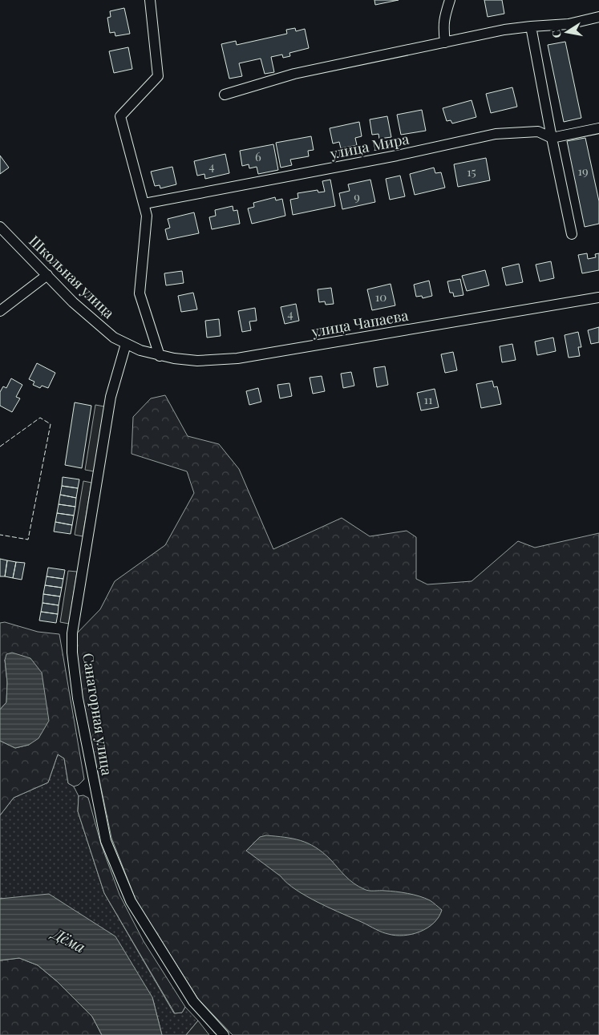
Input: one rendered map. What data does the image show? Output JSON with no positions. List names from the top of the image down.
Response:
{
  "streets": {
    "street": [
      "улица Мира",
      "Школьная улица",
      "улица Чапаева",
      "Санаторная улица"
    ]
  },
  "crossings": [
    ["Школьная улица", "улица Чапаева"],
    ["Школьная улица", "Санаторная улица"],
    ["улица Чапаева", "Санаторная улица"]
  ],
  "water": ["Дёма"],
  "house_numbers": [
    "6",
    "4",
    "19",
    "15",
    "9",
    "10",
    "4",
    "11"
  ],
  "north": "left"
}
